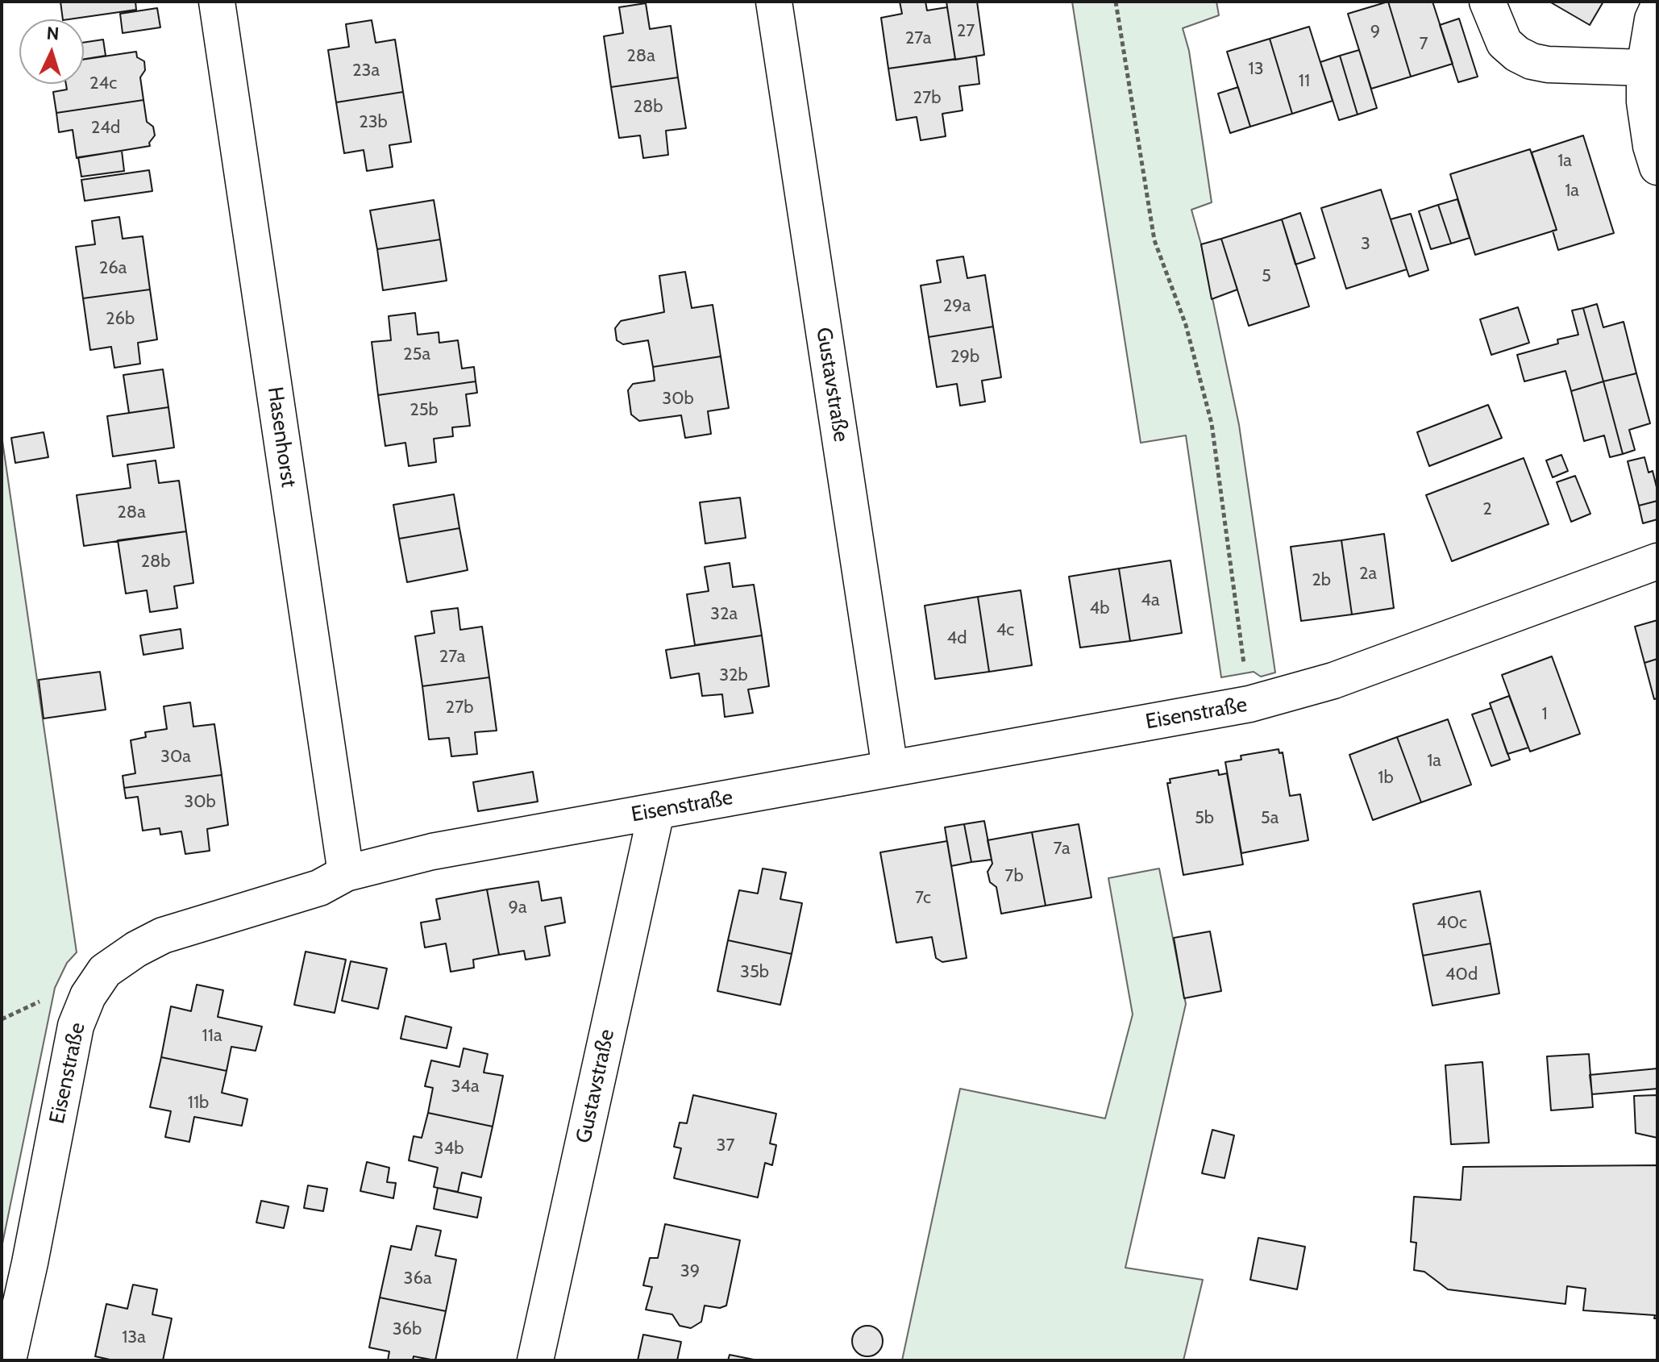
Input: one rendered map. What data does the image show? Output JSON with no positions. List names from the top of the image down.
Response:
{
  "streets": {
    "street": ["Gustavstraße", "Hasenhorst", "Eisenstraße"]
  },
  "crossings": [
    ["Gustavstraße", "Eisenstraße"],
    ["Hasenhorst", "Eisenstraße"]
  ],
  "house_numbers": [
    "27",
    "9",
    "27a",
    "7",
    "28a",
    "13",
    "23a",
    "11",
    "24c",
    "27b",
    "28b",
    "23b",
    "24d",
    "1a",
    "1a",
    "3",
    "26a",
    "5",
    "29a",
    "26b",
    "25a",
    "29b",
    "30b",
    "25b",
    "2",
    "28a",
    "28b",
    "2a",
    "2b",
    "4a",
    "4b",
    "32a",
    "4c",
    "4d",
    "27a",
    "32b",
    "27b",
    "1",
    "30a",
    "1a",
    "1b",
    "30b",
    "5b",
    "5a",
    "7a",
    "7b",
    "7c",
    "9a",
    "40c",
    "35b",
    "40d",
    "11a",
    "34a",
    "11b",
    "37",
    "34b",
    "39",
    "36a",
    "36b",
    "13a"
  ],
  "north": "top"
}
